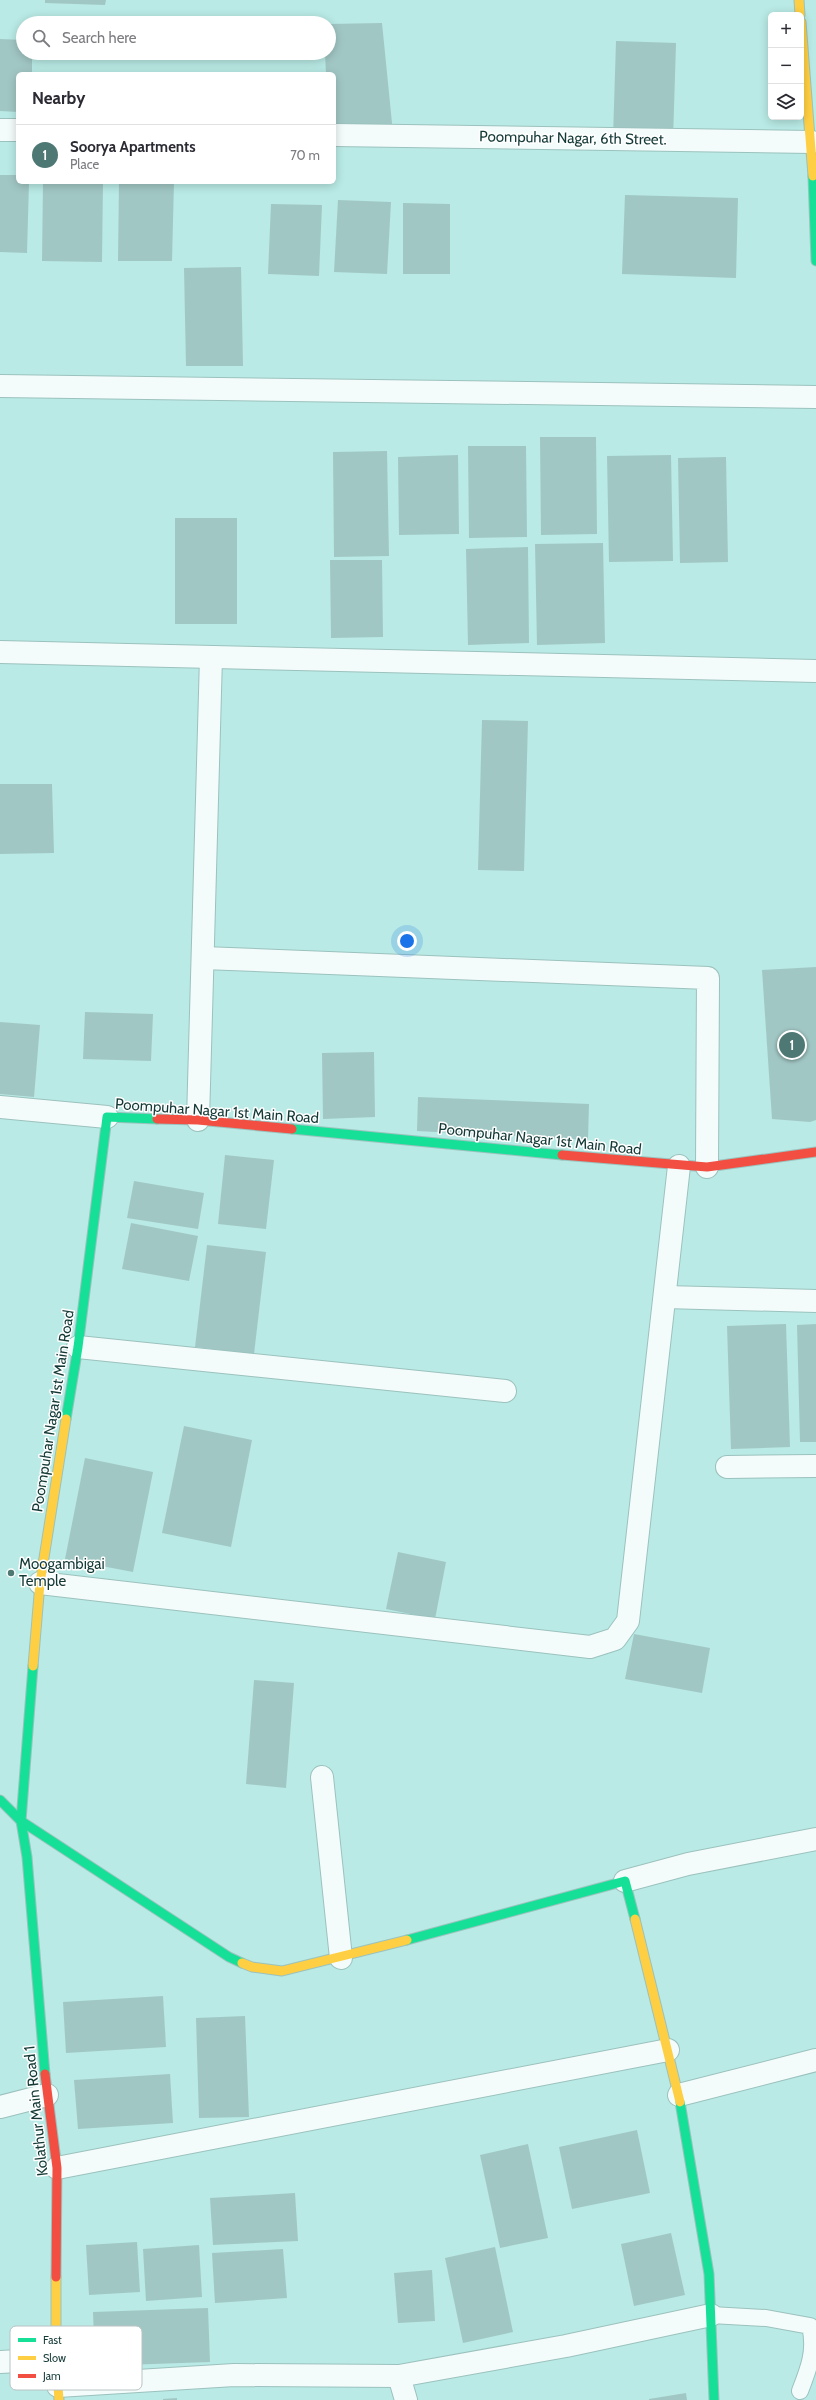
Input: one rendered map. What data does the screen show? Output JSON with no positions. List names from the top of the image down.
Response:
{
  "streets": {
    "main road": ["Poompuhar Nagar 1st Main Road", "Kolathur Main Road 1"],
    "street": ["Poompuhar Nagar, 6th Street."]
  },
  "crossings": [
    ["Poompuhar Nagar 1st Main Road", "Kolathur Main Road 1"]
  ],
  "places": ["Moogambigai Temple"],
  "legend": ["Fast", "Slow", "Jam"],
  "page": {
    "map_buttons": ["+", "−"],
    "search": "Search here",
    "heading": "Nearby",
    "list": [
      {
        "mark": "1",
        "name": "Soorya Apartments",
        "note": "Place",
        "value": "70 m"
      }
    ],
    "pins": "1"
  }
}
